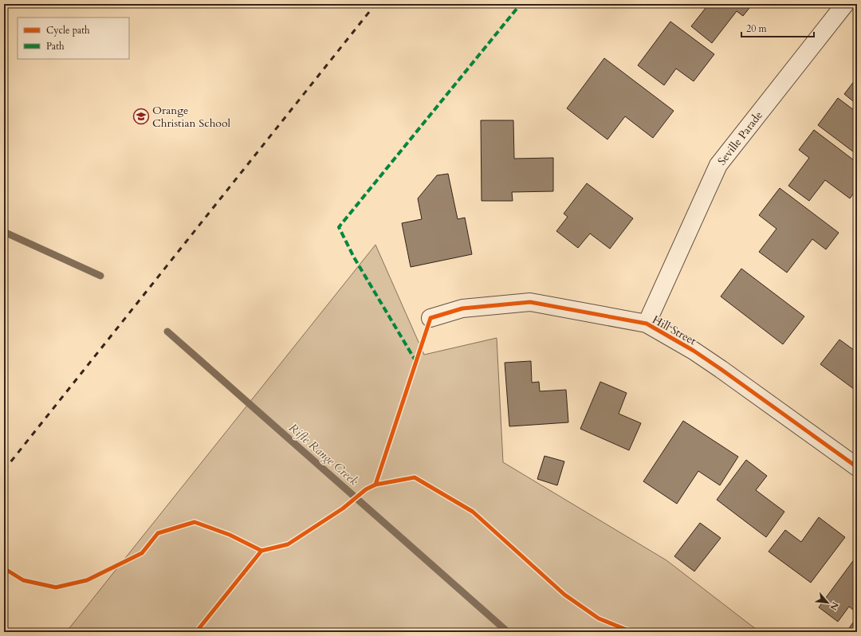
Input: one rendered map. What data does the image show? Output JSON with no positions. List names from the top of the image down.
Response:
{
  "streets": {
    "street": ["Seville Parade", "Hill Street"]
  },
  "crossings": [
    ["Seville Parade", "Hill Street"]
  ],
  "water": ["Rifle Range Creek"],
  "places": {
    "school or university": ["Orange Christian School"]
  },
  "legend": ["Cycle path", "Path"],
  "scale_bar": "20 m",
  "north": "bottom right"
}
